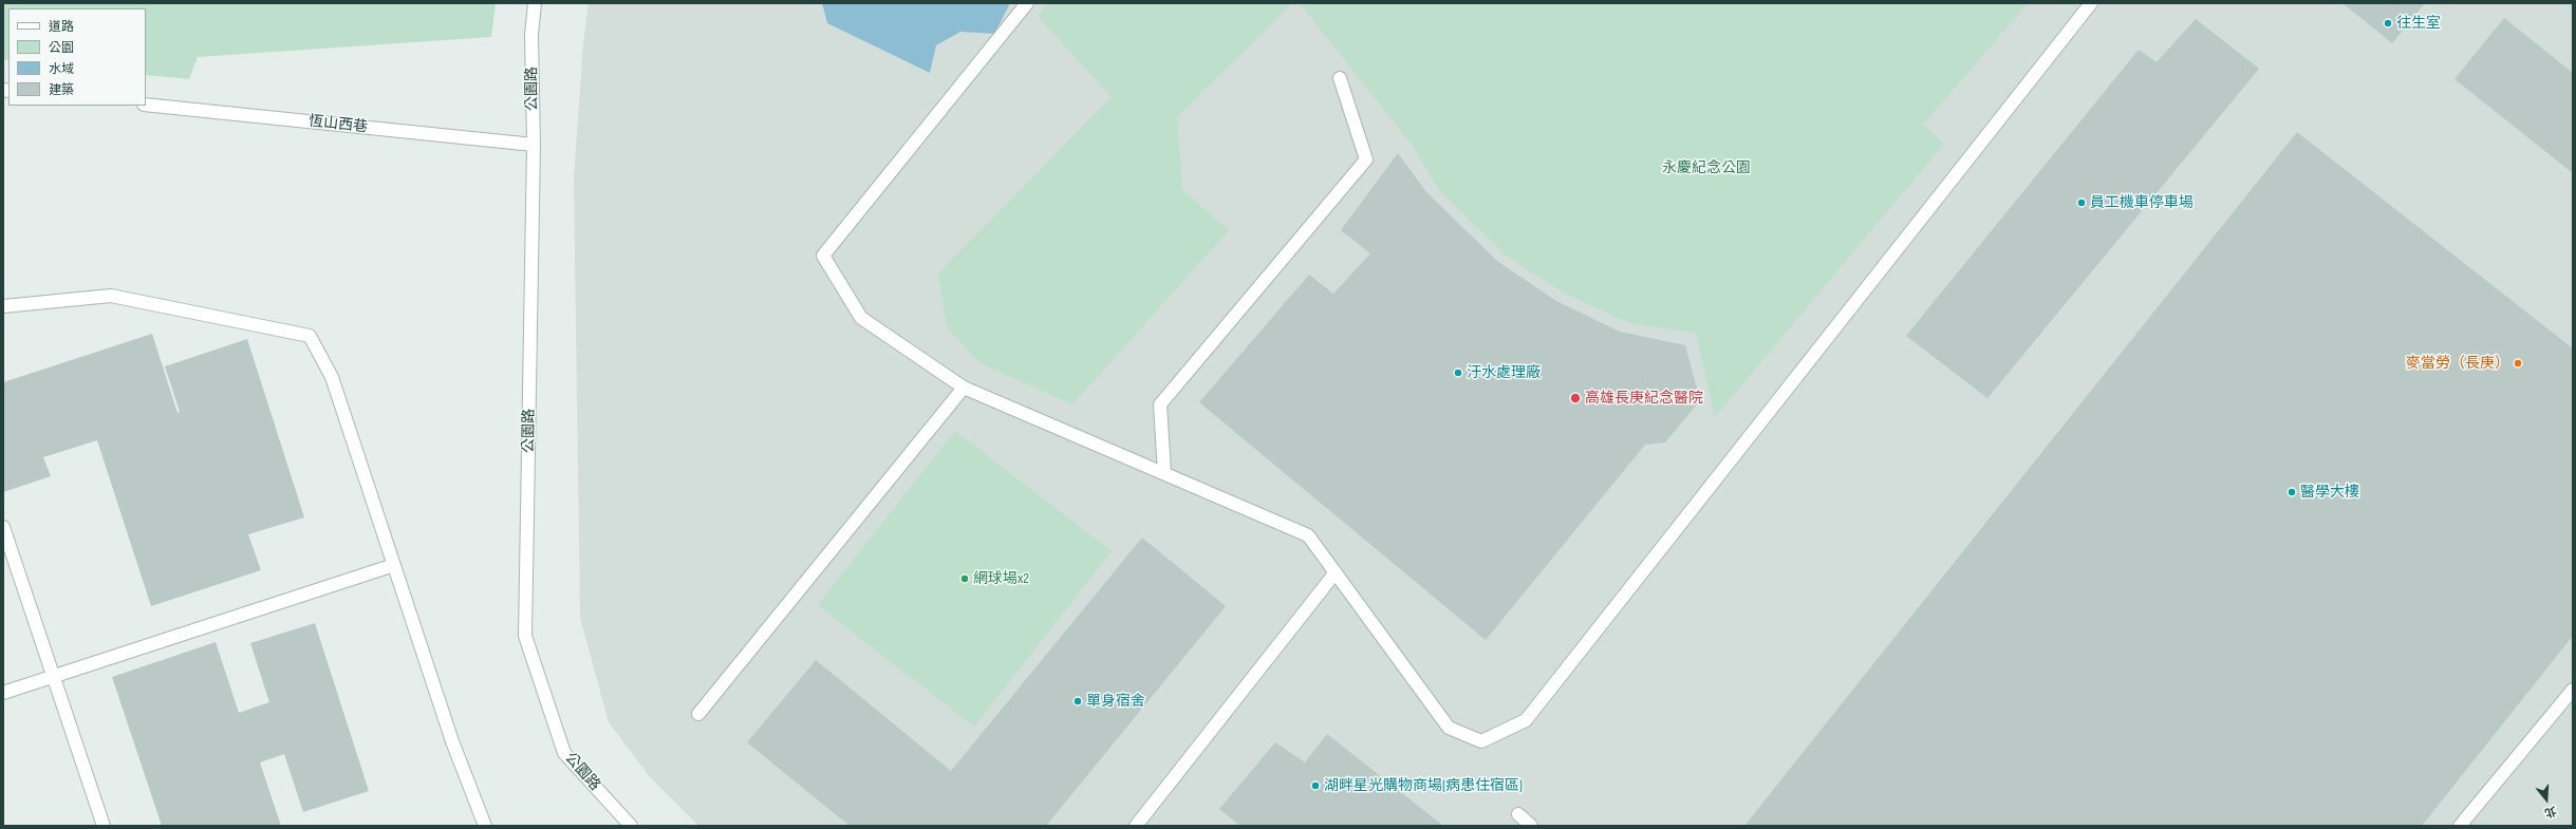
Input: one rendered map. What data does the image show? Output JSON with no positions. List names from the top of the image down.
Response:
{
  "streets": {
    "street": ["公園路", "恆山西巷"]
  },
  "crossings": [
    ["公園路", "恆山西巷"]
  ],
  "parks": ["永慶紀念公園"],
  "places": [
    "往生室",
    "員工機車停車場",
    "麥當勞（長庚）",
    "汙水處理廠",
    "高雄長庚紀念醫院",
    "醫學大樓",
    "網球場x2",
    "單身宿舍",
    "湖畔星光購物商場(病患住宿區)"
  ],
  "legend": [
    "道路",
    "公園",
    "水域",
    "建築"
  ],
  "north": "bottom"
}
